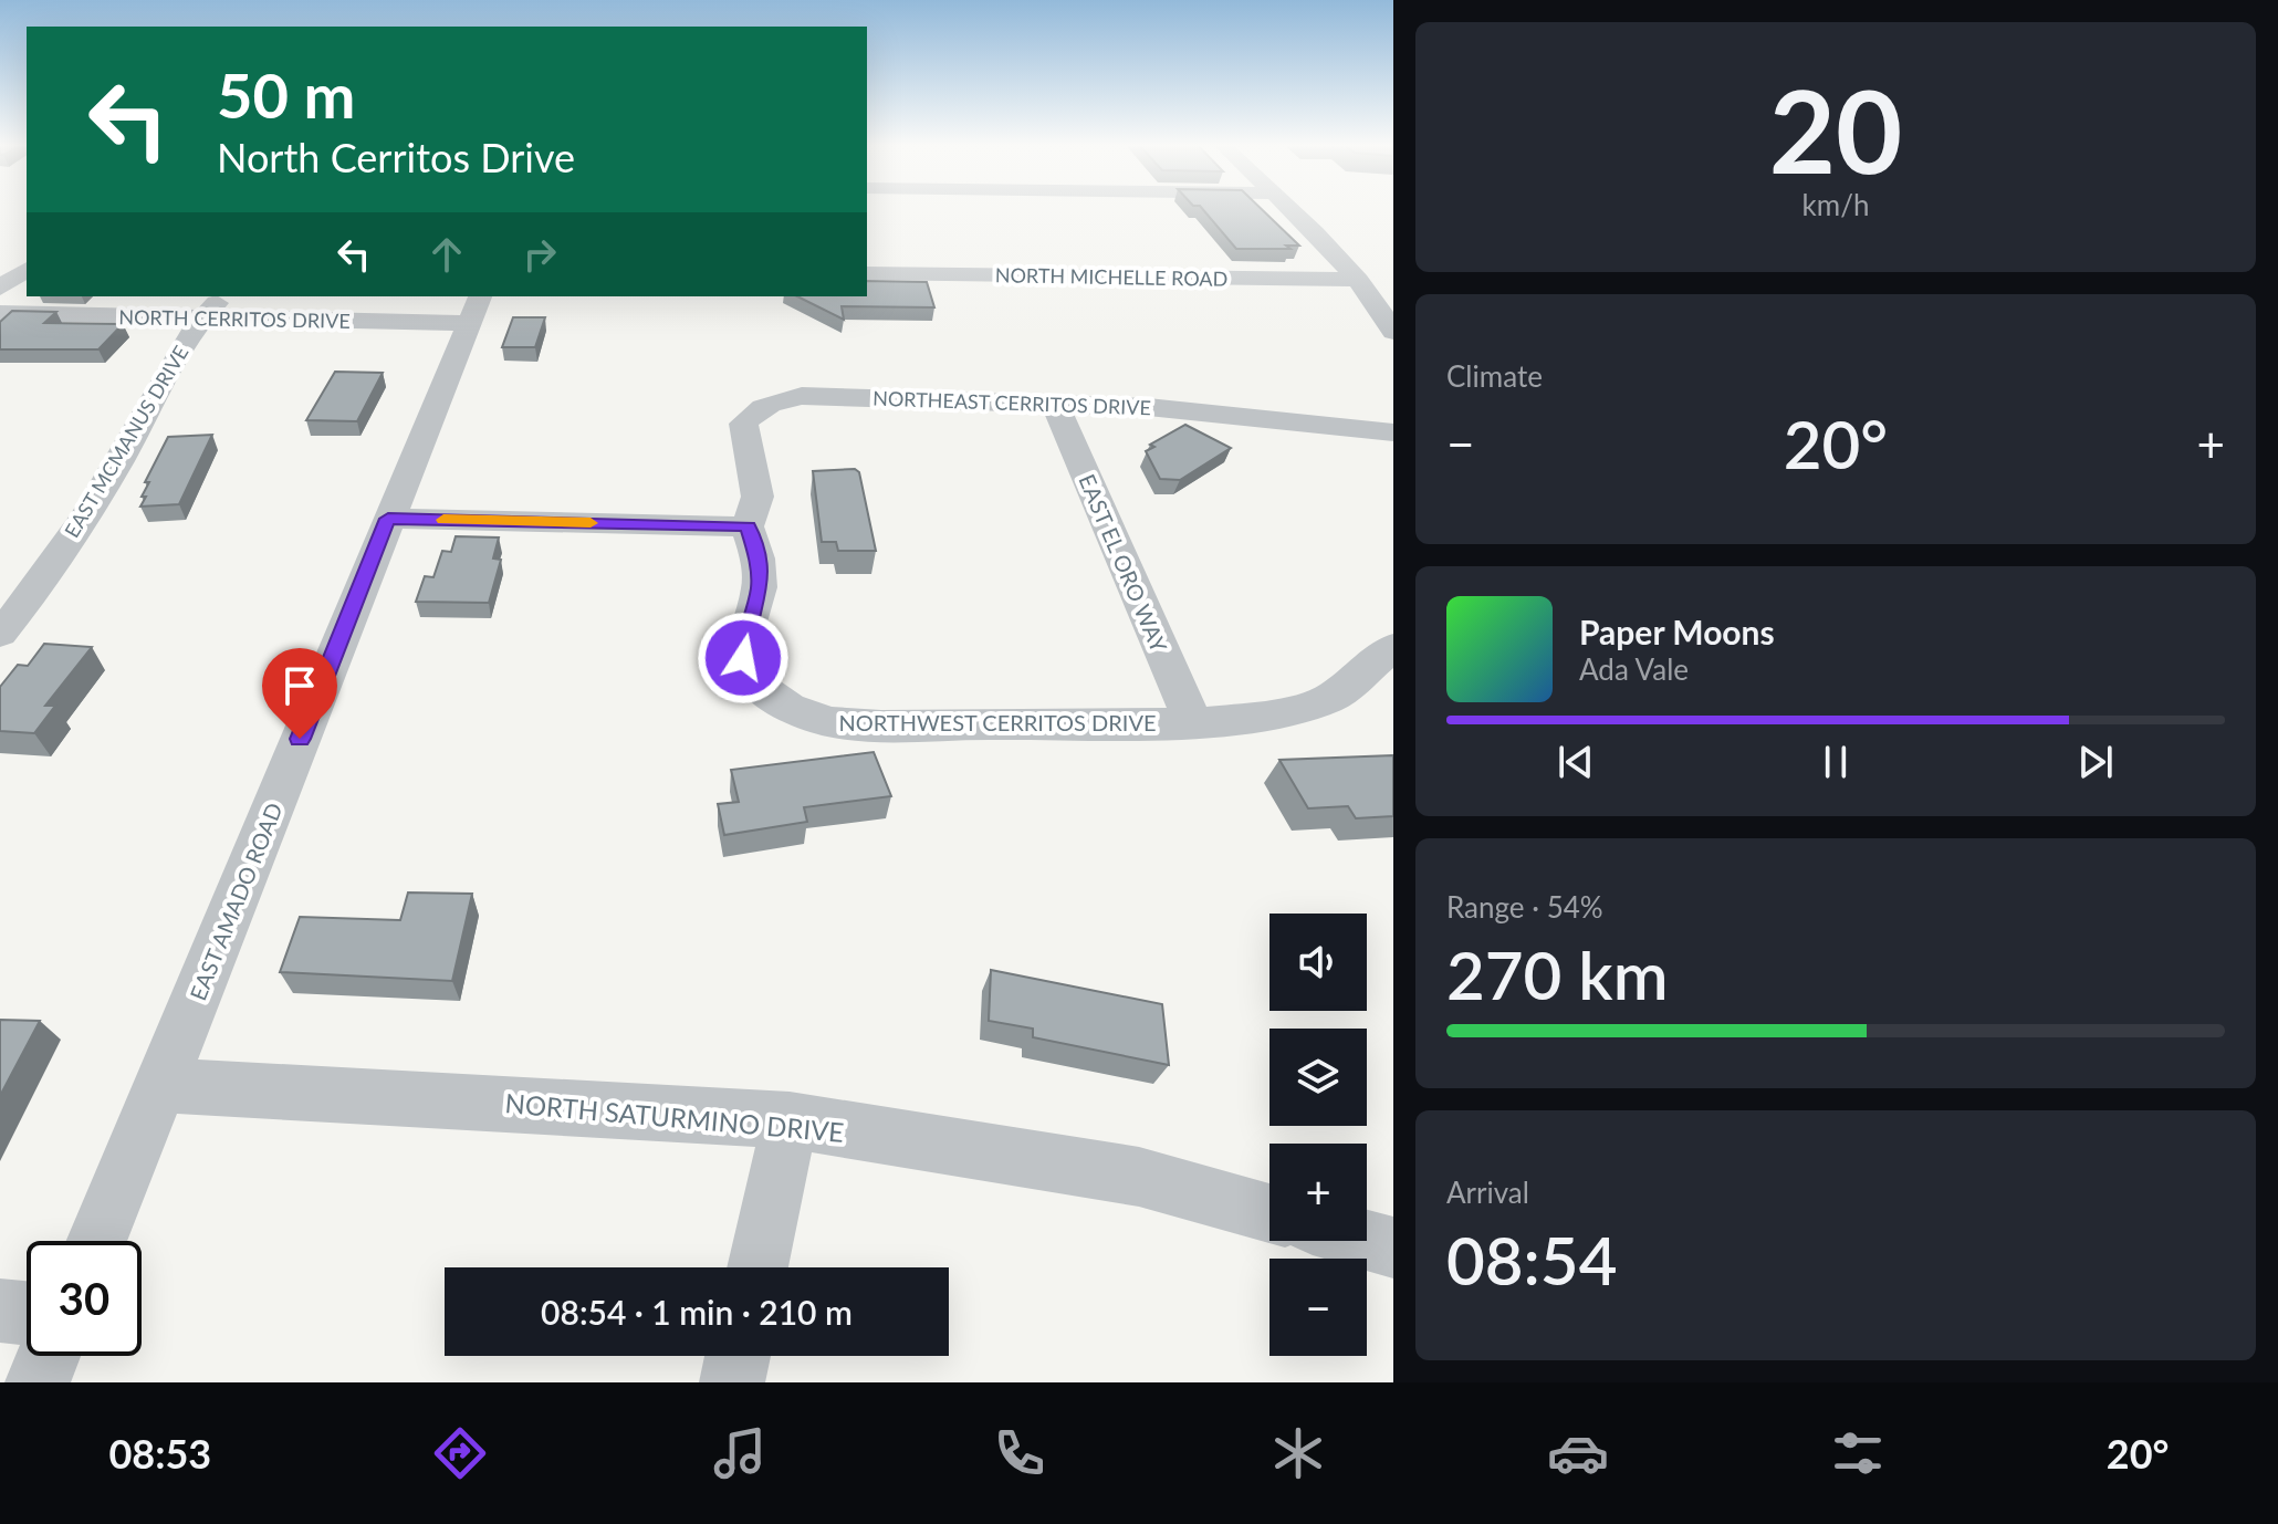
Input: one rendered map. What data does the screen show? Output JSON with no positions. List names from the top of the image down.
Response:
{
  "streets": {
    "street": [
      "NORTH MICHELLE ROAD",
      "NORTH CERRITOS DRIVE",
      "NORTHEAST CERRITOS DRIVE",
      "EAST MCMANUS DRIVE",
      "EAST EL ORO WAY",
      "NORTHWEST CERRITOS DRIVE",
      "EAST AMADO ROAD",
      "NORTH SATURMINO DRIVE"
    ]
  },
  "crossings": [
    ["NORTH CERRITOS DRIVE", "EAST MCMANUS DRIVE"],
    ["NORTH CERRITOS DRIVE", "EAST AMADO ROAD"],
    ["NORTHEAST CERRITOS DRIVE", "EAST EL ORO WAY"],
    ["NORTHEAST CERRITOS DRIVE", "NORTHWEST CERRITOS DRIVE"],
    ["EAST EL ORO WAY", "NORTHWEST CERRITOS DRIVE"],
    ["EAST AMADO ROAD", "NORTH SATURMINO DRIVE"]
  ],
  "page": {
    "tile": [
      ["20", "km/h"],
      "Climate",
      ["Range · 54%", "270 km"],
      ["Arrival", "08:54"]
    ],
    "turn": ["50 m", "North Cerritos Drive"],
    "heat": ["−", "20°", "+"],
    "song": ["Paper Moons", "Ada Vale"],
    "map_buttons": ["+", "−"],
    "limit": "30",
    "trip": "08:54 · 1 min · 210 m",
    "tabs": ["08:53", "20°"]
  }
}
